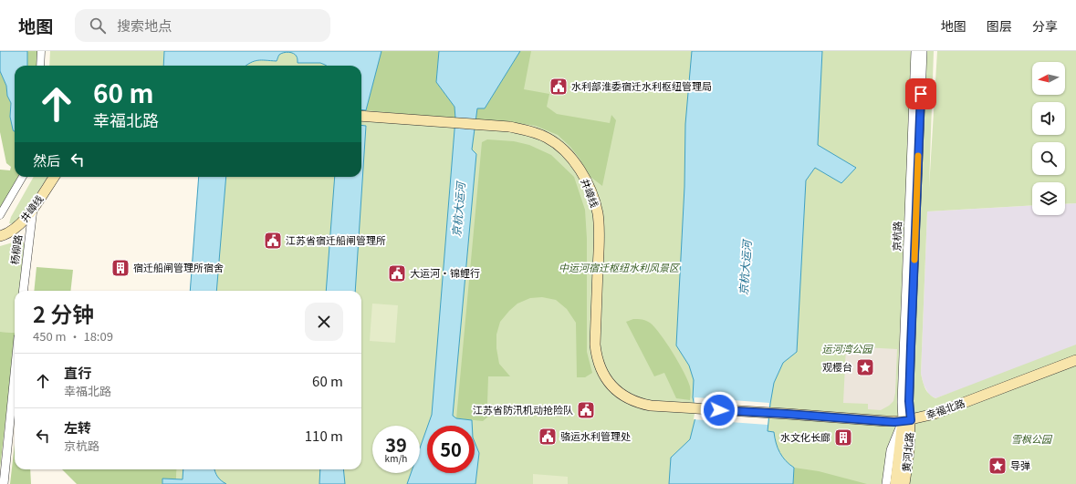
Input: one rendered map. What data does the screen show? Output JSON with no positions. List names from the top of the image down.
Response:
{
  "streets": {
    "main road": ["井嶂线", "幸福北路", "黄河北路"],
    "street": ["京杭路", "杨柳路"]
  },
  "crossings": [
    ["井嶂线", "杨柳路"],
    ["井嶂线", "幸福北路"],
    ["京杭路", "幸福北路"],
    ["京杭路", "黄河北路"],
    ["幸福北路", "黄河北路"]
  ],
  "water": ["京杭大运河"],
  "parks": ["中运河宿迁枢纽水利风景区", "运河湾公园", "雪枫公园"],
  "places": {
    "public building": [
      "水利部淮委宿迁水利枢纽管理局",
      "江苏省宿迁船闸管理所",
      "大运河·锦鲤行",
      "江苏省防汛机动抢险队",
      "骆运水利管理处"
    ],
    "building": ["宿迁船闸管理所宿舍", "水文化长廊"],
    "place": ["观樱台", "导弹"]
  },
  "north": "left",
  "page": {
    "header": "地图",
    "search": "搜索地点",
    "nav": ["地图", "图层", "分享"],
    "turn": ["60 m", "幸福北路"],
    "then": "然后",
    "heading": ["2 分钟", "450 m · 18:09"],
    "list": [
      {
        "name": "直行",
        "note": "幸福北路",
        "value": "60 m"
      },
      {
        "name": "左转",
        "note": "京杭路",
        "value": "110 m"
      }
    ],
    "speed": "39 km/h",
    "limit": "50"
  }
}
